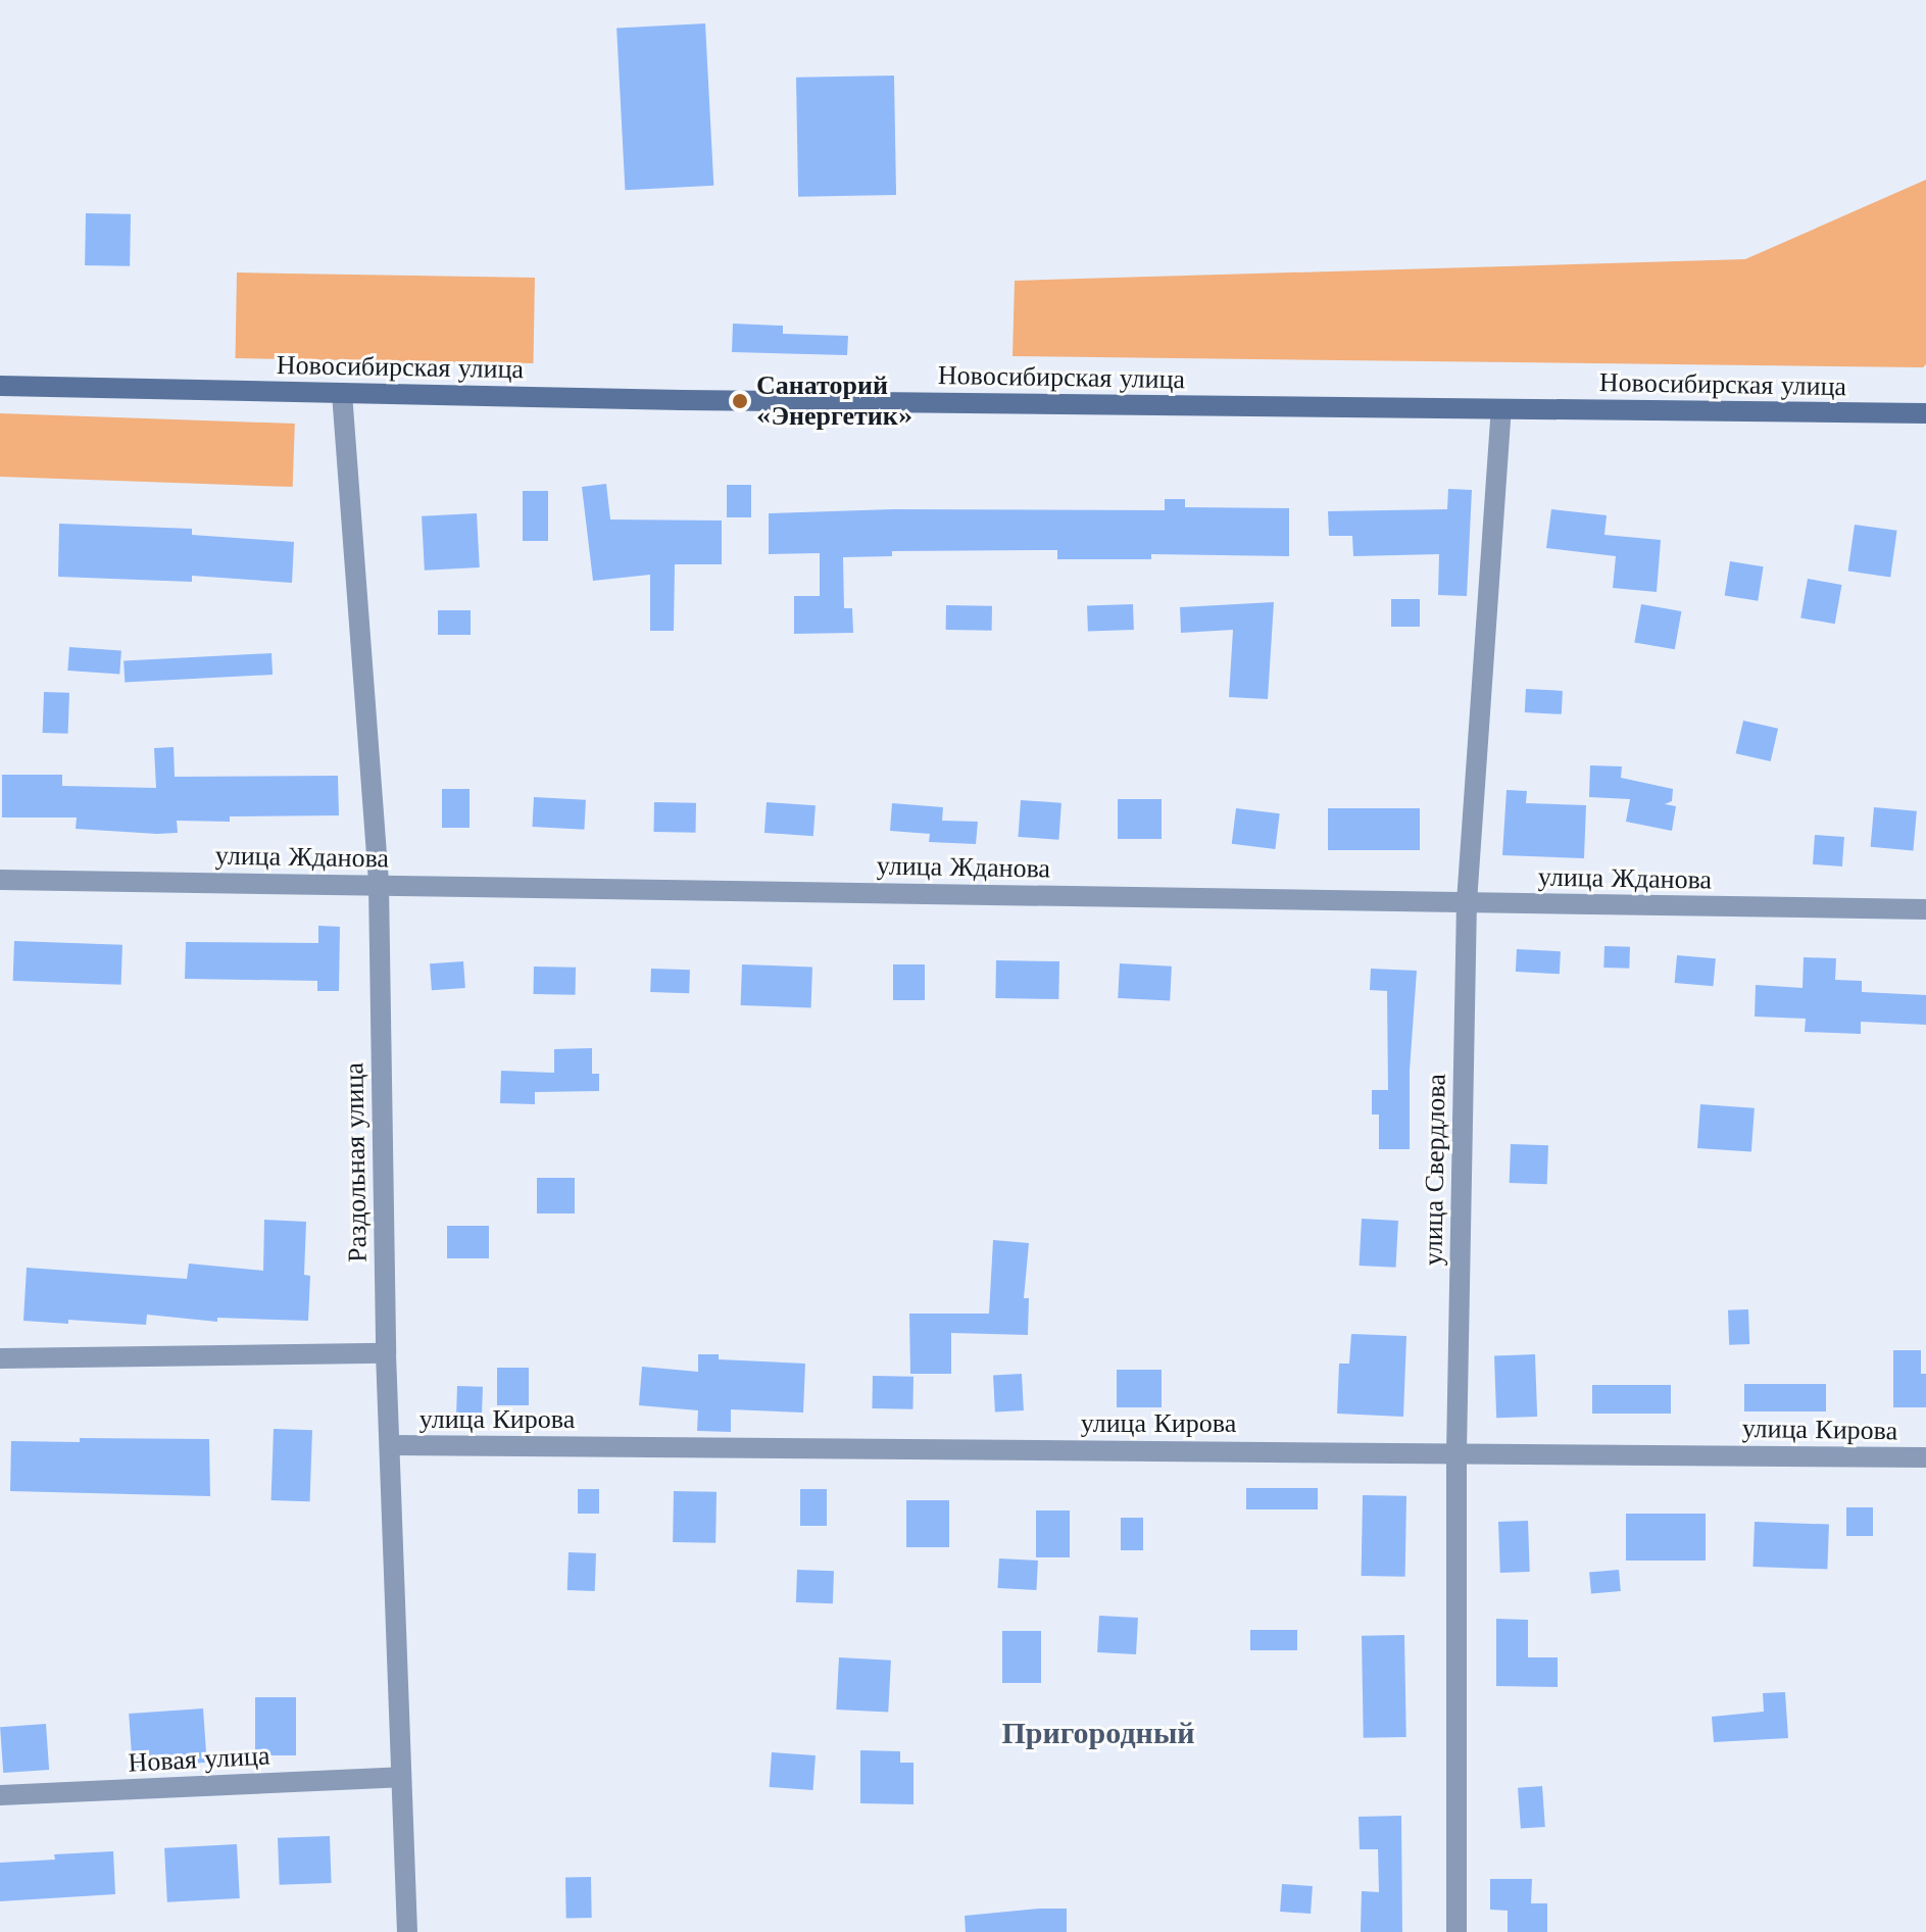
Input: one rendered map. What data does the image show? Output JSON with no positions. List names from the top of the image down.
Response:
{
  "streets": {
    "street": [
      "Новосибирская улица",
      "улица Жданова",
      "Раздольная улица",
      "улица Свердлова",
      "улица Кирова",
      "Новая улица"
    ]
  },
  "crossings": [
    ["Новосибирская улица", "Раздольная улица"],
    ["Новосибирская улица", "улица Свердлова"],
    ["улица Жданова", "Раздольная улица"],
    ["улица Жданова", "улица Свердлова"],
    ["Раздольная улица", "улица Кирова"],
    ["Раздольная улица", "Новая улица"],
    ["улица Свердлова", "улица Кирова"]
  ],
  "districts": ["Пригородный"],
  "places": ["Санаторий «Энергетик»"]
}
